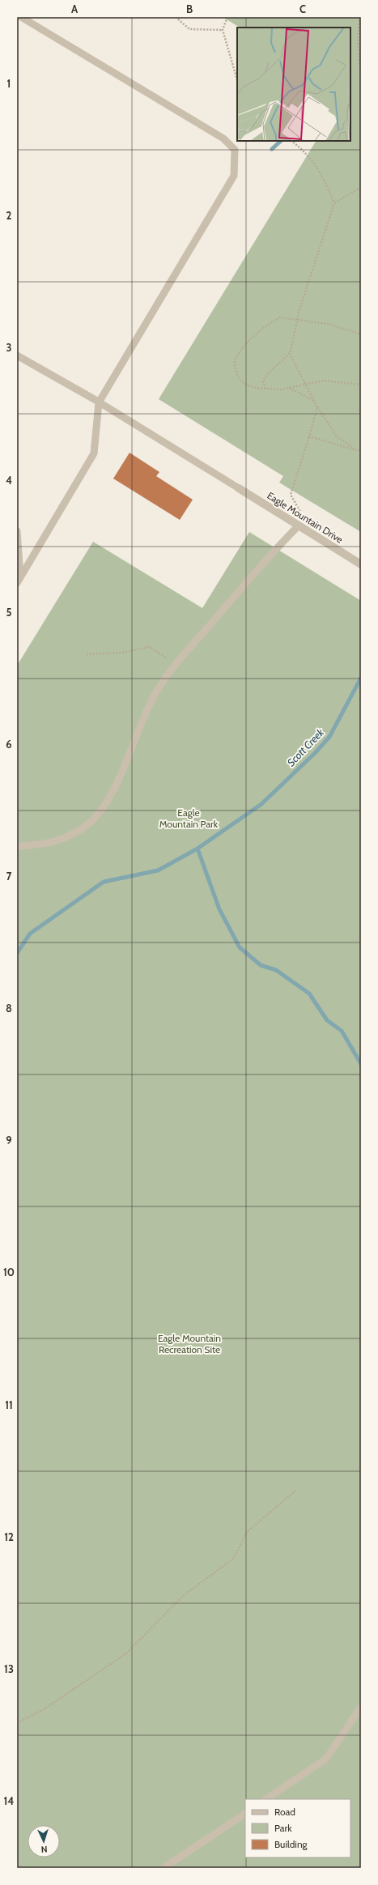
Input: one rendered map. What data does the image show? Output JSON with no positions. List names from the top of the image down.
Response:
{
  "streets": {
    "street": ["Eagle Mountain Drive"]
  },
  "water": ["Scott Creek"],
  "parks": ["Eagle Mountain Park", "Eagle Mountain Recreation Site"],
  "legend": ["Road", "Park", "Building"],
  "north": "bottom",
  "grid": {
    "columns": ["A", "B", "C"],
    "rows": [
      "1",
      "2",
      "3",
      "4",
      "5",
      "6",
      "7",
      "8",
      "9",
      "10",
      "11",
      "12",
      "13",
      "14"
    ]
  }
}
